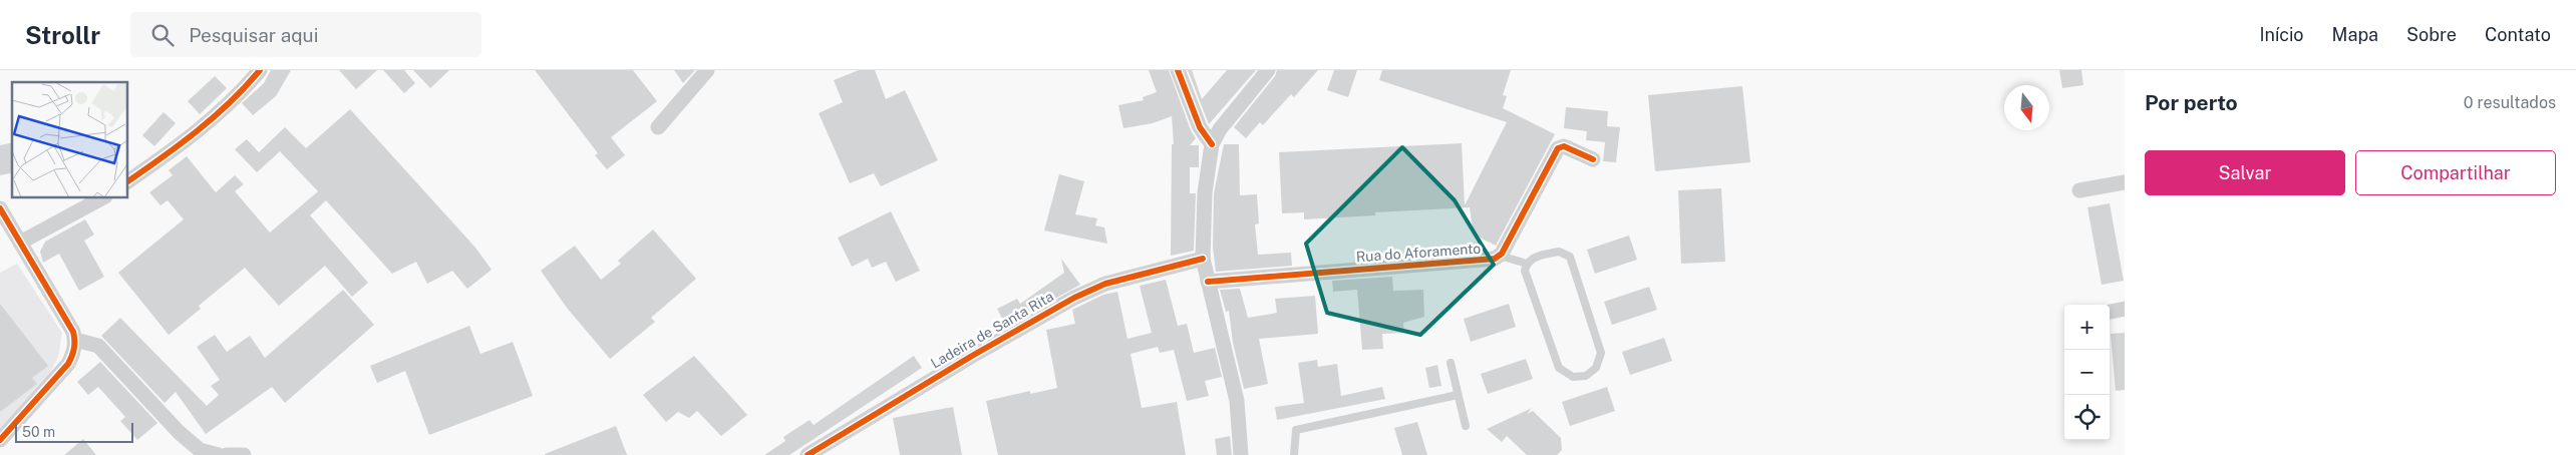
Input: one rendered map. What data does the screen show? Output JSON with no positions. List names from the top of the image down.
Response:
{
  "streets": {
    "street": ["Rua do Aforamento", "Ladeira de Santa Rita"]
  },
  "scale_bar": "50 m",
  "north": "bottom",
  "page": {
    "header": "Strollr",
    "search": "Pesquisar aqui",
    "nav": [
      "Início",
      "Mapa",
      "Sobre",
      "Contato"
    ],
    "heading": ["Por perto", "0 resultados"],
    "buttons": ["Salvar", "Compartilhar"],
    "map_buttons": ["+", "−"],
    "scale": "50 m"
  }
}
